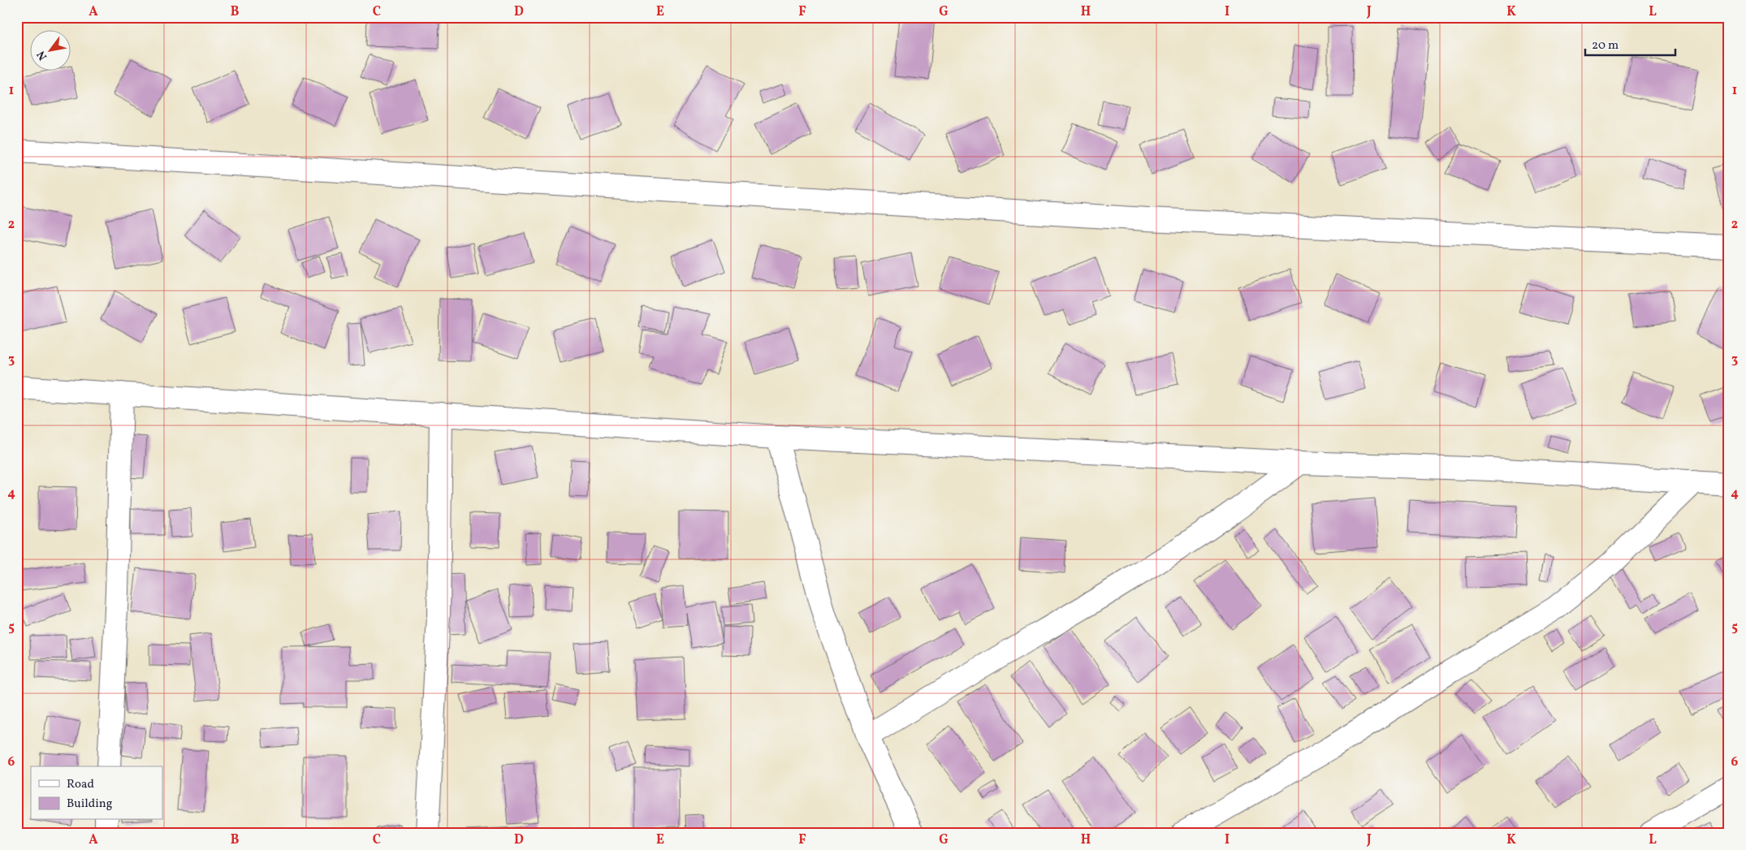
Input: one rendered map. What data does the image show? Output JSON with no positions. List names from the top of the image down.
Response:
{
  "legend": ["Road", "Building"],
  "scale_bar": "20 m",
  "north": "bottom left",
  "grid": {
    "columns": [
      "A",
      "B",
      "C",
      "D",
      "E",
      "F",
      "G",
      "H",
      "I",
      "J",
      "K",
      "L"
    ],
    "rows": [
      "1",
      "2",
      "3",
      "4",
      "5",
      "6"
    ]
  }
}
